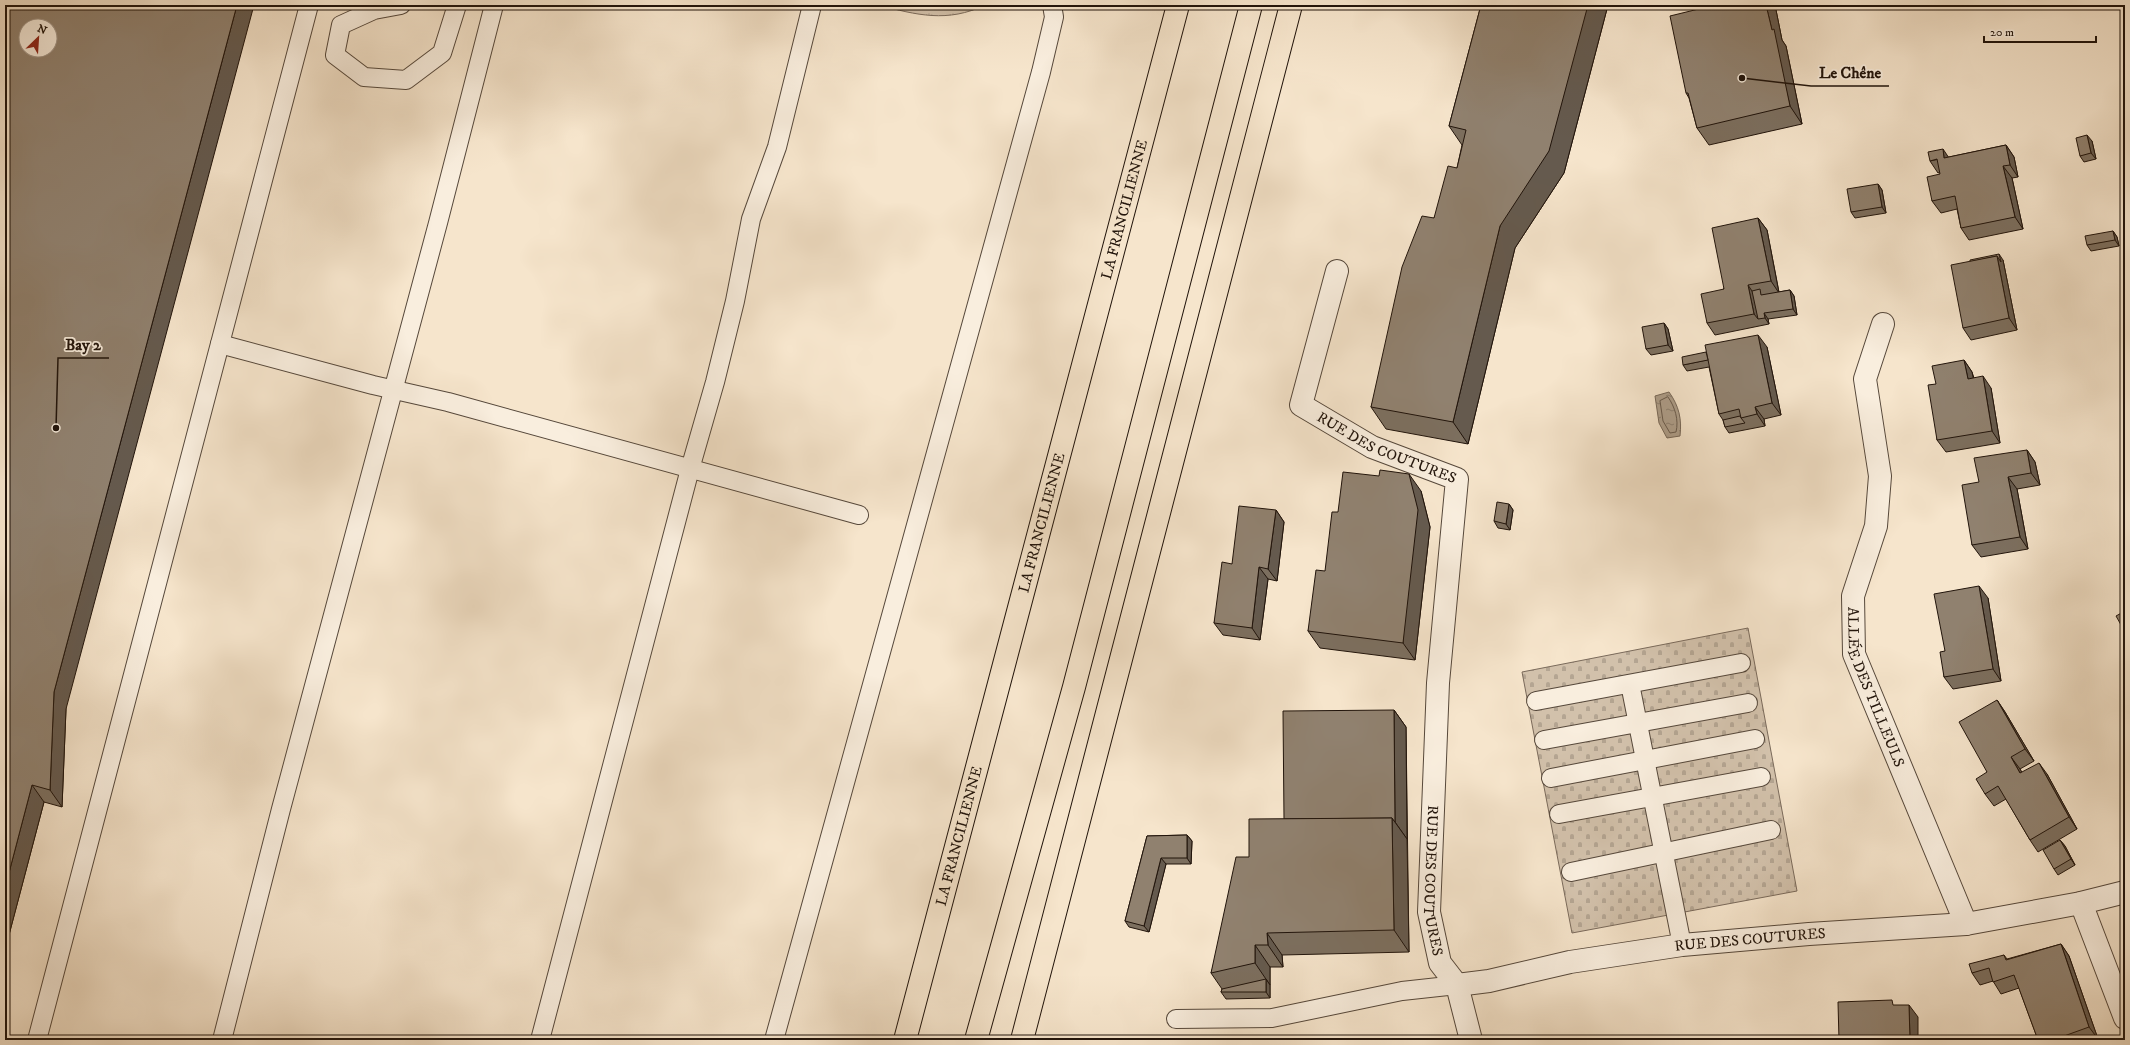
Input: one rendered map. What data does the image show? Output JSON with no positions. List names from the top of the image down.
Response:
{
  "streets": {
    "main road": ["LA FRANCILIENNE"],
    "street": ["RUE DES COUTURES", "ALLÉE DES TILLEULS"]
  },
  "crossings": [
    ["RUE DES COUTURES", "ALLÉE DES TILLEULS"]
  ],
  "places": ["Le Chêne", "Bay 2"],
  "scale_bar": "20 m",
  "north": "top right"
}
